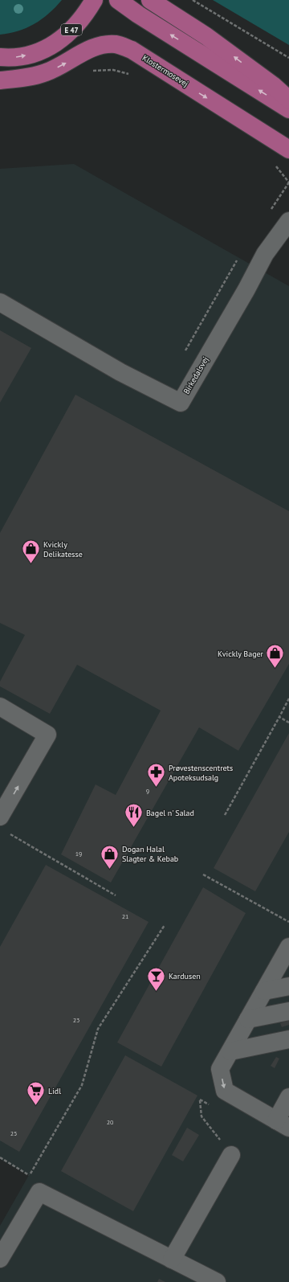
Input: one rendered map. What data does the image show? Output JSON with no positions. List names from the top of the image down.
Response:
{
  "streets": {
    "main road": ["E 47", "Klostermosevej"],
    "street": ["Birkedalsvej"]
  },
  "places": {
    "shop": ["Kvickly Delikatesse", "Kvickly Bager", "Dogan Halal Slagter & Kebab"],
    "pharmacy": ["Prøvestenscentrets Apoteksudsalg"],
    "restaurant": ["Bagel n' Salad"],
    "bar": ["Kardusen"],
    "supermarket": ["Lidl"]
  },
  "house_numbers": [
    "9",
    "19",
    "21",
    "23",
    "20",
    "25"
  ]
}
